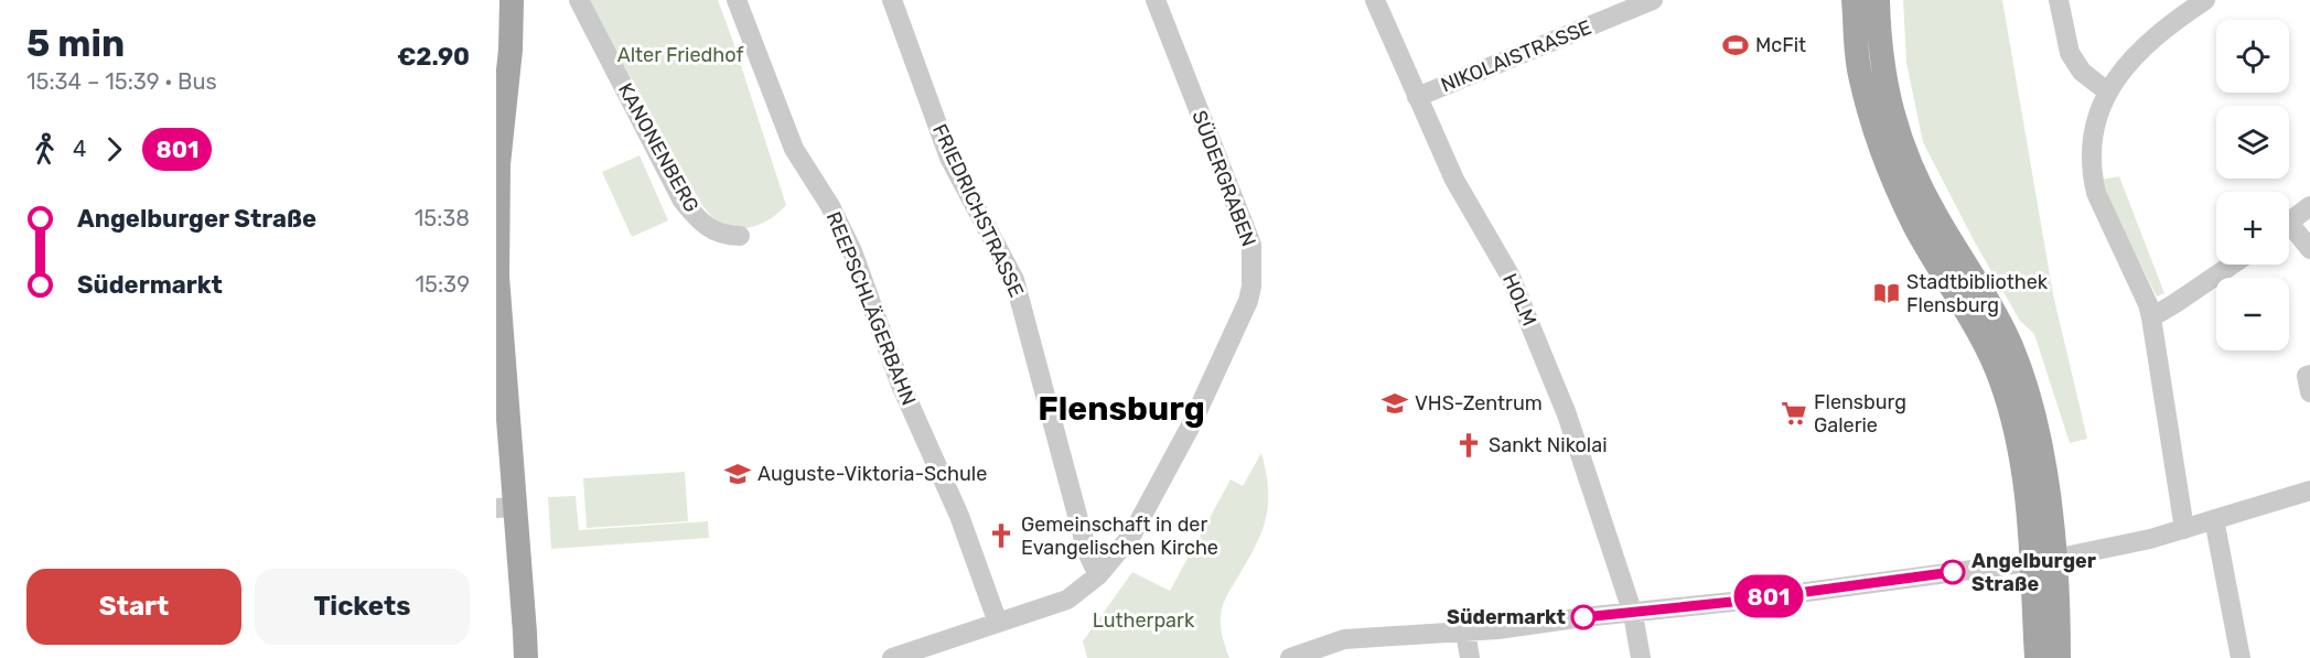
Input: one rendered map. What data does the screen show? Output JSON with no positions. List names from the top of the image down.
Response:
{
  "streets": {
    "street": [
      "NIKOLAISTRASSE",
      "KANONENBERG",
      "SÜDERGRABEN",
      "FRIEDRICHSTRASSE",
      "HOLM",
      "REEPSCHLÄGERBAHN"
    ]
  },
  "crossings": [
    ["NIKOLAISTRASSE", "HOLM"],
    ["SÜDERGRABEN", "FRIEDRICHSTRASSE"],
    ["SÜDERGRABEN", "REEPSCHLÄGERBAHN"]
  ],
  "districts": ["Flensburg"],
  "parks": ["Alter Friedhof", "Lutherpark"],
  "places": {
    "sports": ["McFit"],
    "library": ["Stadtbibliothek Flensburg"],
    "school or university": ["VHS-Zentrum", "Auguste-Viktoria-Schule"],
    "supermarket": ["Flensburg Galerie"],
    "church": ["Sankt Nikolai", "Gemeinschaft in der Evangelischen Kirche"],
    "other": ["Angelburger Straße", "Südermarkt"]
  },
  "lines": ["bus line 801"],
  "page": {
    "heading": ["5 min", "15:34 – 15:39 · Bus", "€2.90"],
    "on_map": "801",
    "map_buttons": ["+", "−"],
    "legs": ["4", "801"],
    "list": [
      {
        "name": "Angelburger Straße",
        "value": "15:38"
      },
      {
        "name": "Südermarkt",
        "value": "15:39"
      }
    ],
    "buttons": ["Start", "Tickets"]
  }
}
